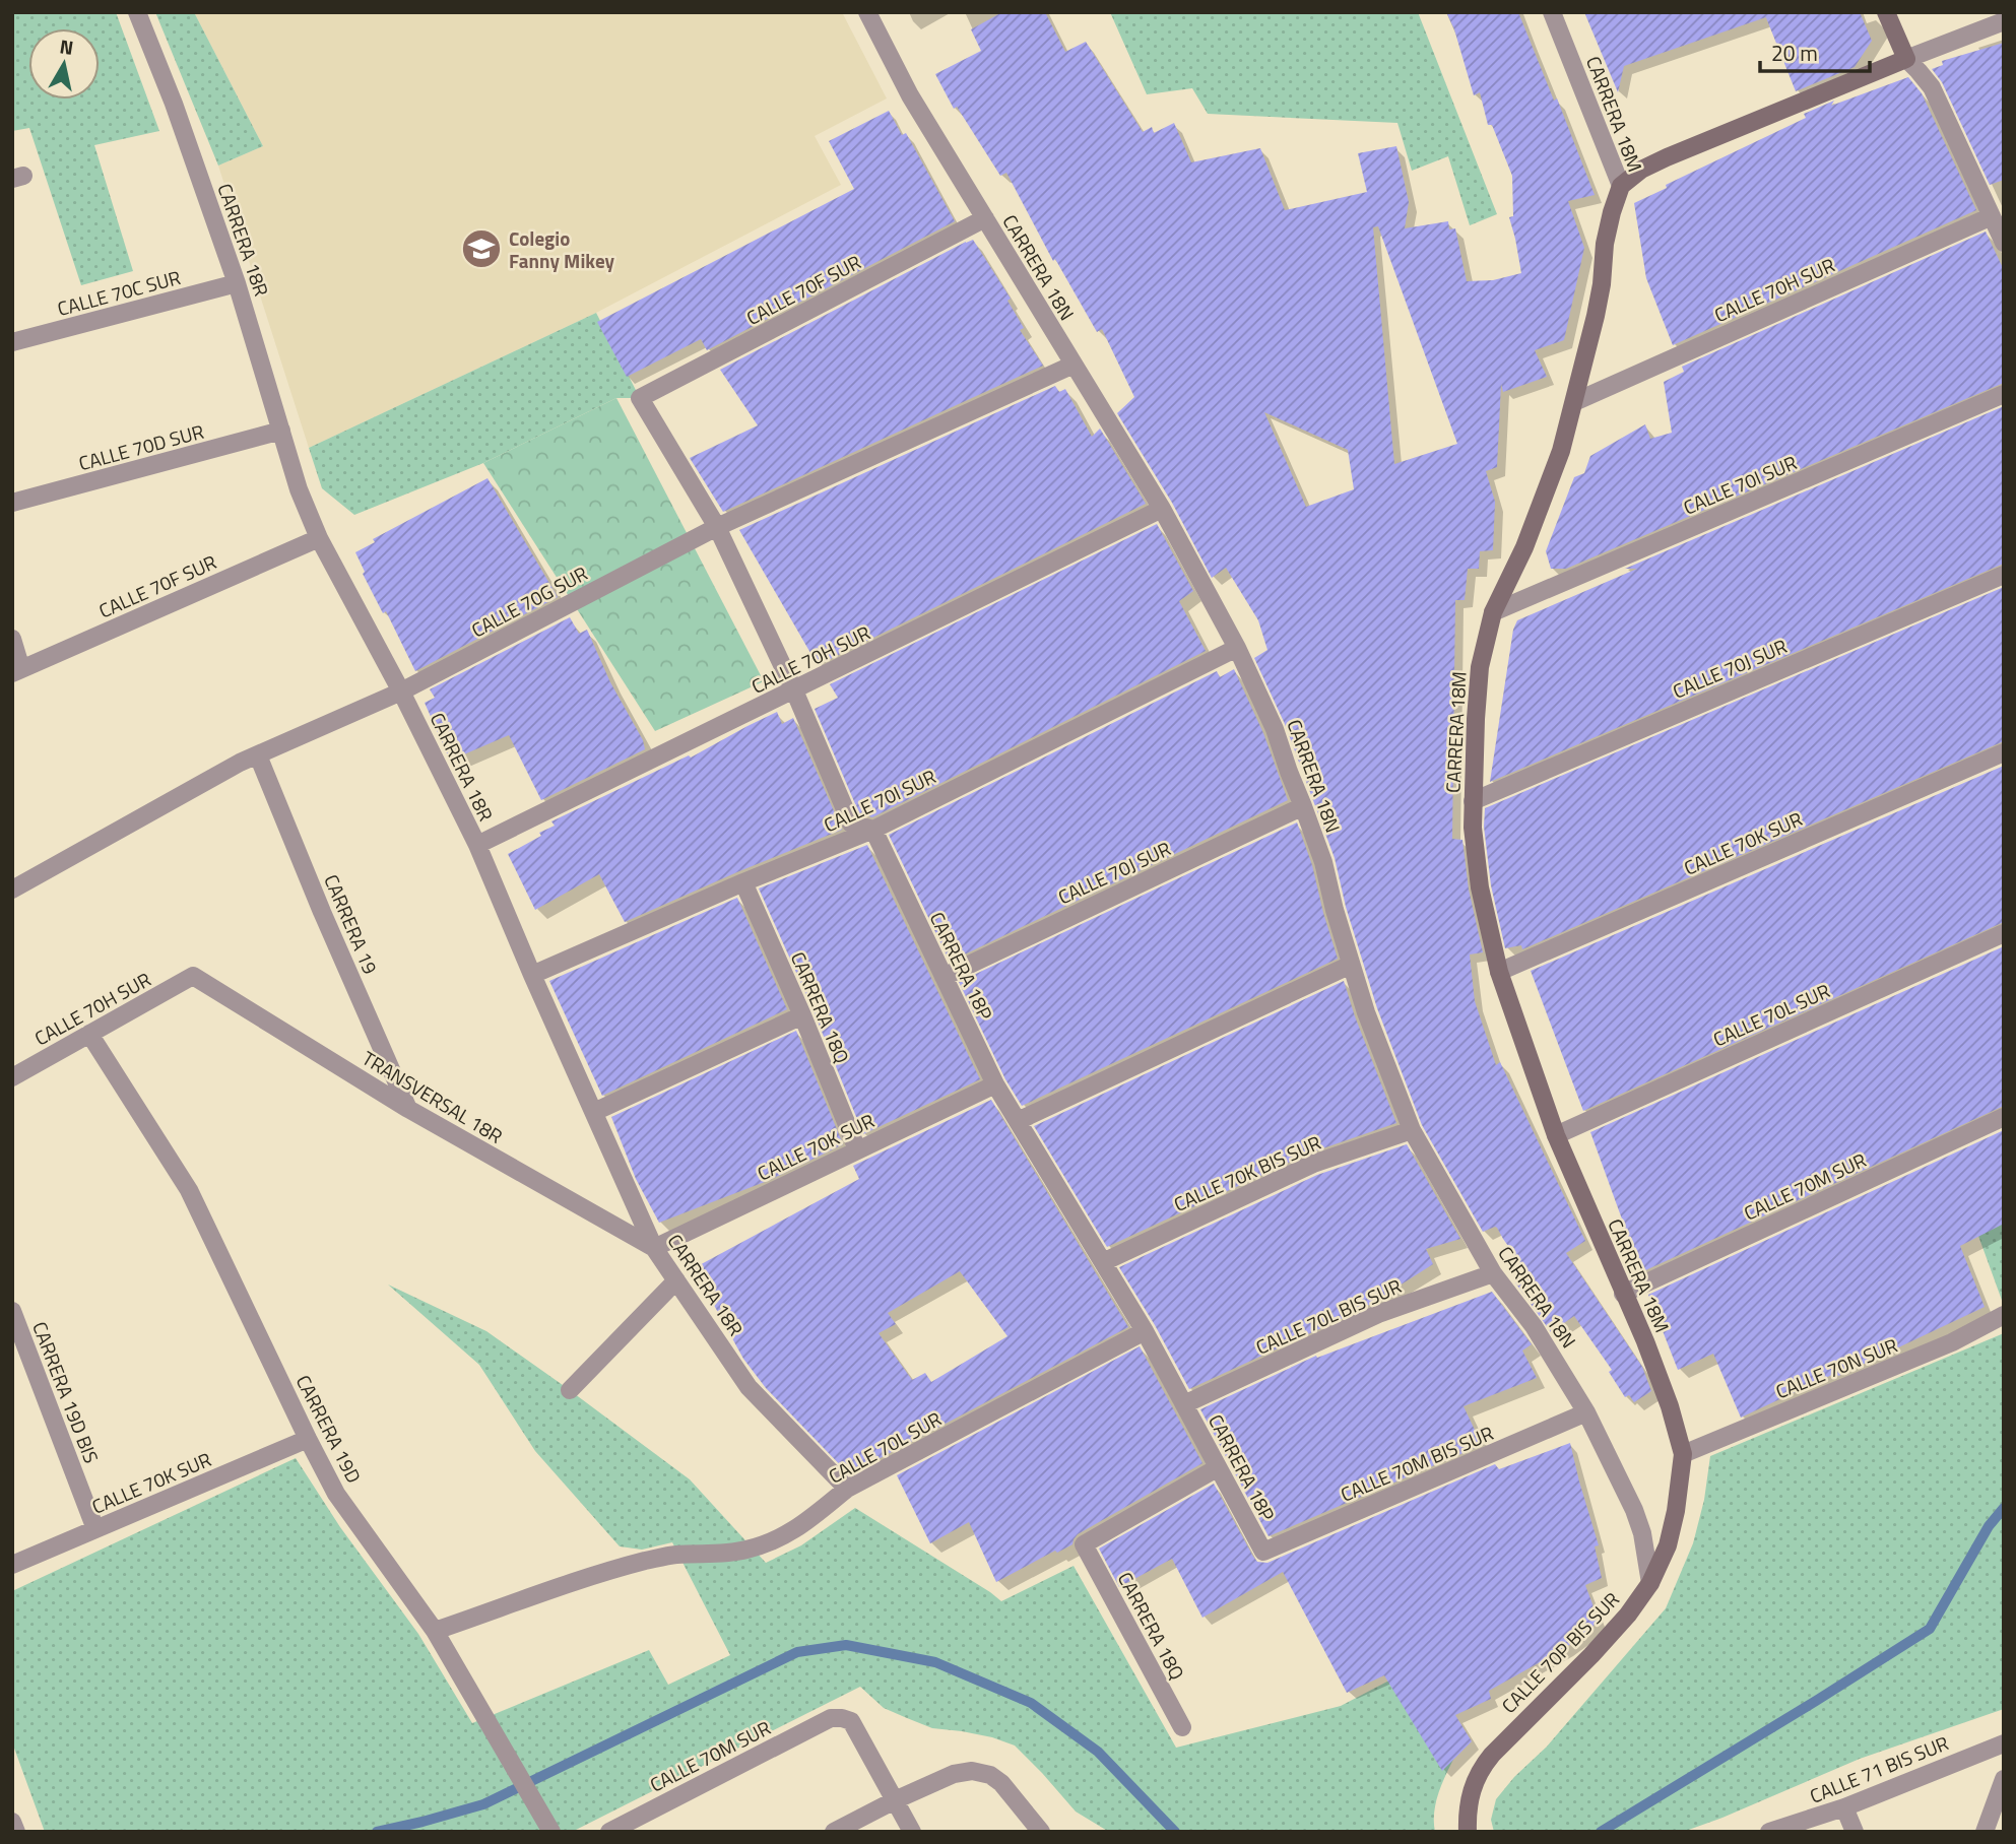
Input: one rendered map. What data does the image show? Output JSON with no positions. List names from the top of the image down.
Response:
{
  "streets": {
    "street": [
      "CARRERA 18M",
      "CARRERA 18R",
      "CARRERA 18N",
      "CALLE 70F SUR",
      "CALLE 70H SUR",
      "CALLE 70C SUR",
      "CALLE 70D SUR",
      "CALLE 70I SUR",
      "CALLE 70G SUR",
      "CALLE 70J SUR",
      "CALLE 70K SUR",
      "CARRERA 19",
      "CARRERA 18P",
      "CARRERA 18Q",
      "CALLE 70L SUR",
      "TRANSVERSAL 18R",
      "CALLE 70K BIS SUR",
      "CALLE 70M SUR",
      "CALLE 70L BIS SUR",
      "CALLE 70N SUR",
      "CARRERA 19D BIS",
      "CARRERA 19D",
      "CALLE 70M BIS SUR",
      "CALLE 70P BIS SUR",
      "CALLE 71 BIS SUR"
    ]
  },
  "crossings": [
    ["CARRERA 18M", "CALLE 70H SUR"],
    ["CARRERA 18M", "CALLE 70I SUR"],
    ["CARRERA 18M", "CALLE 70J SUR"],
    ["CARRERA 18M", "CALLE 70K SUR"],
    ["CARRERA 18M", "CALLE 70L SUR"],
    ["CARRERA 18M", "CALLE 70M SUR"],
    ["CARRERA 18M", "CALLE 70N SUR"],
    ["CARRERA 18M", "CALLE 70P BIS SUR"],
    ["CARRERA 18R", "CALLE 70F SUR"],
    ["CARRERA 18R", "CALLE 70H SUR"],
    ["CARRERA 18R", "CALLE 70C SUR"],
    ["CARRERA 18R", "CALLE 70D SUR"],
    ["CARRERA 18R", "CALLE 70I SUR"],
    ["CARRERA 18R", "CALLE 70G SUR"],
    ["CARRERA 18R", "CALLE 70K SUR"],
    ["CARRERA 18R", "CALLE 70L SUR"],
    ["CARRERA 18R", "TRANSVERSAL 18R"],
    ["CARRERA 18N", "CALLE 70F SUR"],
    ["CARRERA 18N", "CALLE 70H SUR"],
    ["CARRERA 18N", "CALLE 70I SUR"],
    ["CARRERA 18N", "CALLE 70G SUR"],
    ["CARRERA 18N", "CALLE 70J SUR"],
    ["CARRERA 18N", "CALLE 70K BIS SUR"],
    ["CARRERA 18N", "CALLE 70L BIS SUR"],
    ["CARRERA 18N", "CALLE 70M BIS SUR"],
    ["CARRERA 18N", "CALLE 70P BIS SUR"],
    ["CALLE 70F SUR", "CALLE 70G SUR"],
    ["CALLE 70H SUR", "TRANSVERSAL 18R"],
    ["CALLE 70H SUR", "CARRERA 19D"],
    ["CALLE 70I SUR", "CARRERA 18P"],
    ["CALLE 70I SUR", "CARRERA 18Q"],
    ["CALLE 70G SUR", "CARRERA 19"],
    ["CALLE 70J SUR", "CARRERA 18P"],
    ["CALLE 70K SUR", "CARRERA 18P"],
    ["CALLE 70K SUR", "CARRERA 18Q"],
    ["CALLE 70K SUR", "TRANSVERSAL 18R"],
    ["CALLE 70K SUR", "CARRERA 19D BIS"],
    ["CALLE 70K SUR", "CARRERA 19D"],
    ["CARRERA 19", "TRANSVERSAL 18R"],
    ["CARRERA 18P", "CARRERA 18Q"],
    ["CARRERA 18P", "CALLE 70L SUR"],
    ["CARRERA 18P", "CALLE 70K BIS SUR"],
    ["CARRERA 18P", "CALLE 70L BIS SUR"],
    ["CARRERA 18P", "CALLE 70M BIS SUR"],
    ["CALLE 70L SUR", "CARRERA 19D"],
    ["CALLE 70N SUR", "CALLE 70P BIS SUR"]
  ],
  "places": {
    "school or university": ["Colegio Fanny Mikey"]
  },
  "scale_bar": "20 m",
  "north": "top"
}
